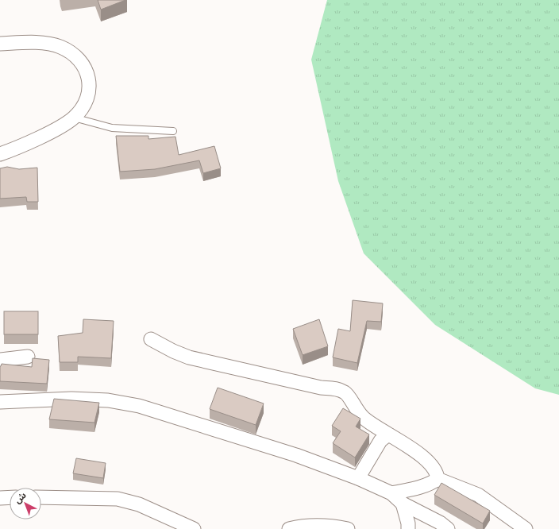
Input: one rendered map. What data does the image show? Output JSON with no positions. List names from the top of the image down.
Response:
{
  "north": "top left"
}
